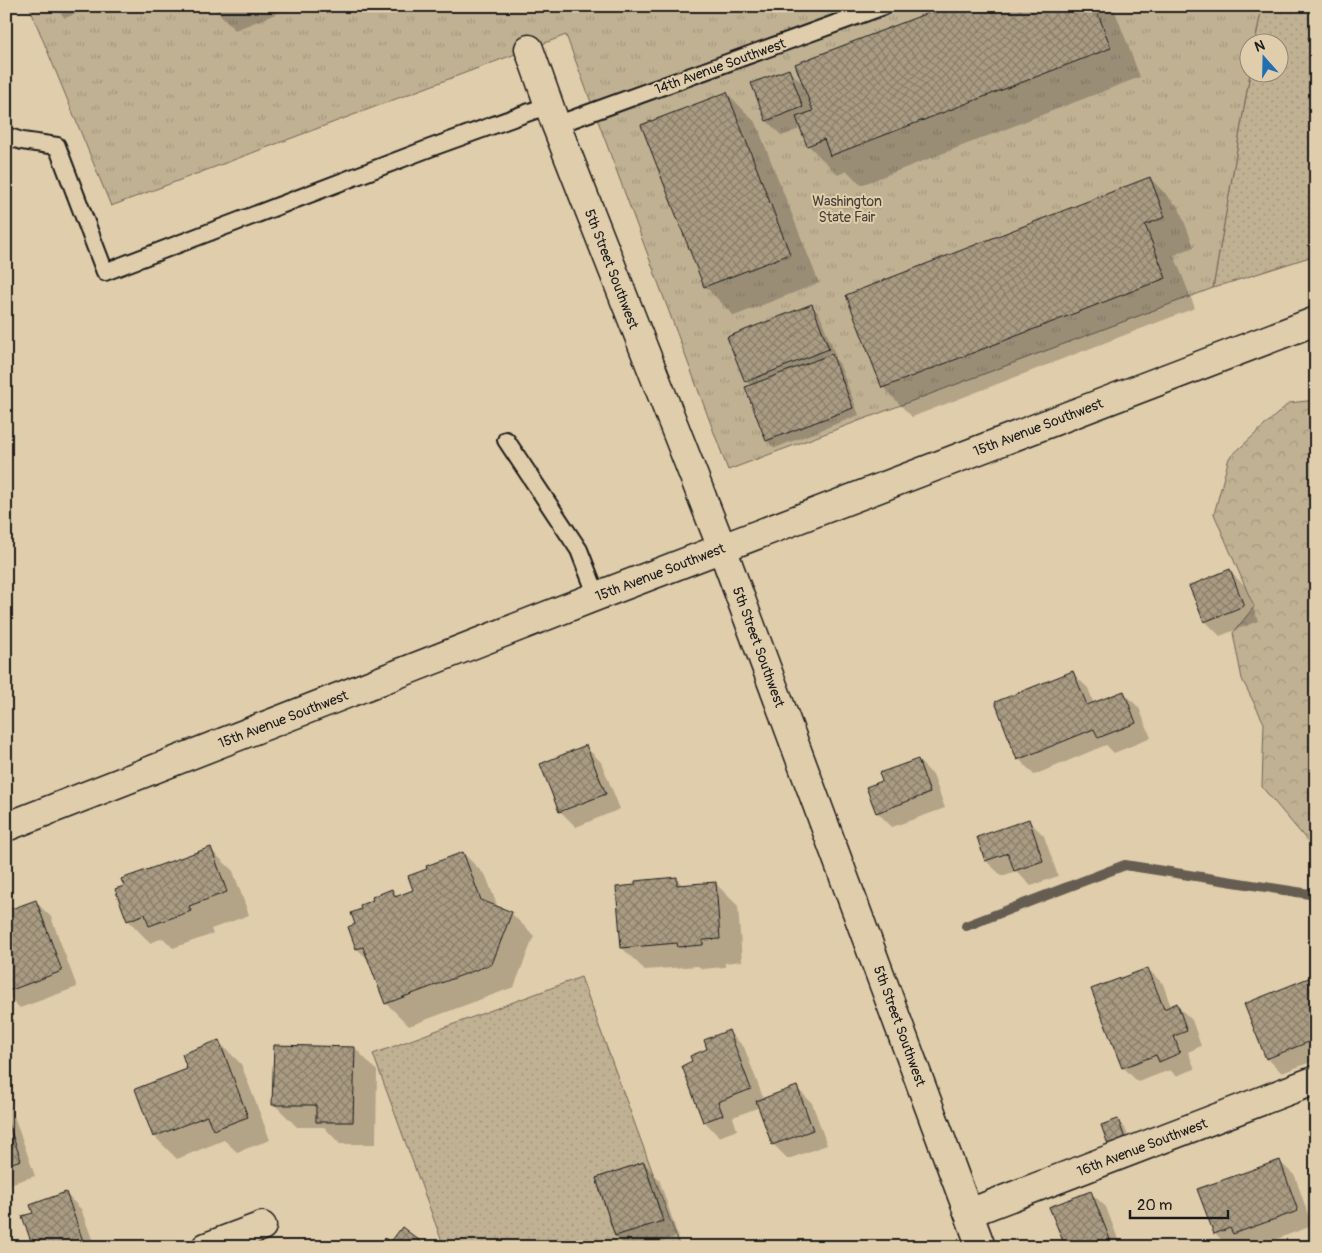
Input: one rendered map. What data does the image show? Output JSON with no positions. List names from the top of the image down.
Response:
{
  "streets": {
    "street": ["5th Street Southwest", "15th Avenue Southwest", "16th Avenue Southwest"],
    "lane": ["14th Avenue Southwest"]
  },
  "crossings": [
    ["14th Avenue Southwest", "5th Street Southwest"],
    ["5th Street Southwest", "15th Avenue Southwest"],
    ["5th Street Southwest", "16th Avenue Southwest"]
  ],
  "parks": ["Washington State Fair"],
  "scale_bar": "20 m",
  "north": "top"
}
